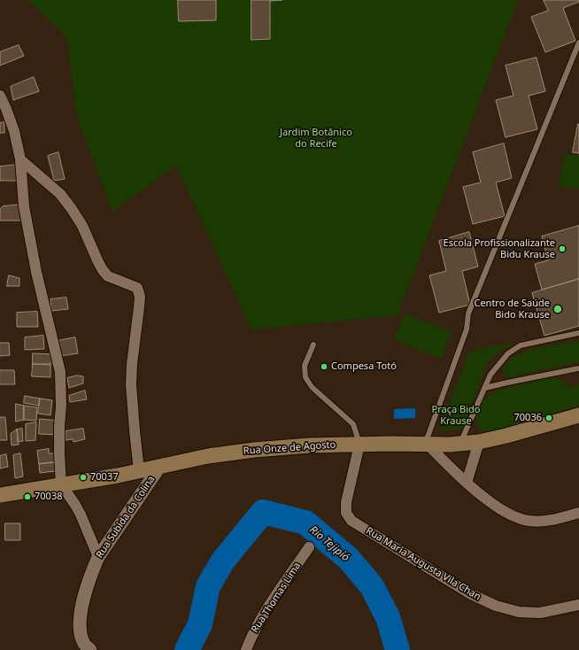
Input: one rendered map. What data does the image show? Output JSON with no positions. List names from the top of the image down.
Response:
{
  "streets": {
    "main road": ["Rua Onze de Agosto"],
    "street": ["Rua Subida da Colina", "Rua Maria Augusta Vila Chan", "Rua Thomas Lima"]
  },
  "crossings": [
    ["Rua Onze de Agosto", "Rua Subida da Colina"],
    ["Rua Onze de Agosto", "Rua Maria Augusta Vila Chan"]
  ],
  "water": ["Rio Tejipió"],
  "parks": ["Jardim Botânico do Recife", "Praça Bido Krause"],
  "places": [
    "Escola Profissionalizante Bidu Krause",
    "Centro de Saúde Bido Krause",
    "Compesa Totó",
    "70036",
    "70037",
    "70038"
  ]
}
